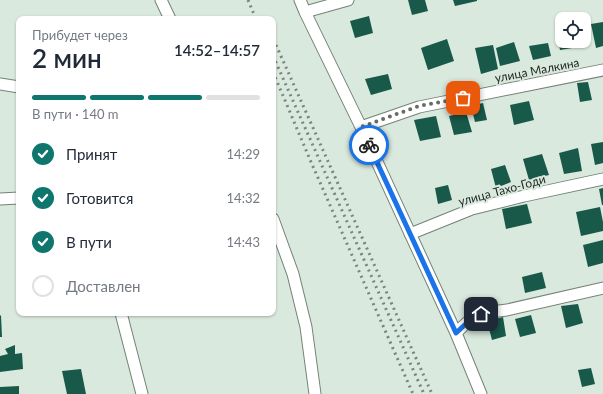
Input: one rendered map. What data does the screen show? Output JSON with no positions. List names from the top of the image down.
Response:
{
  "streets": {
    "street": ["улица Малкина", "улица Тахо-Годи"]
  },
  "page": {
    "heading": ["2 мин", "Прибудет через", "14:52–14:57"],
    "bar": "В пути · 140 m",
    "list": [
      ["Принят", "14:29"],
      ["Готовится", "14:32"],
      ["В пути", "14:43"],
      "Доставлен"
    ]
  }
}
